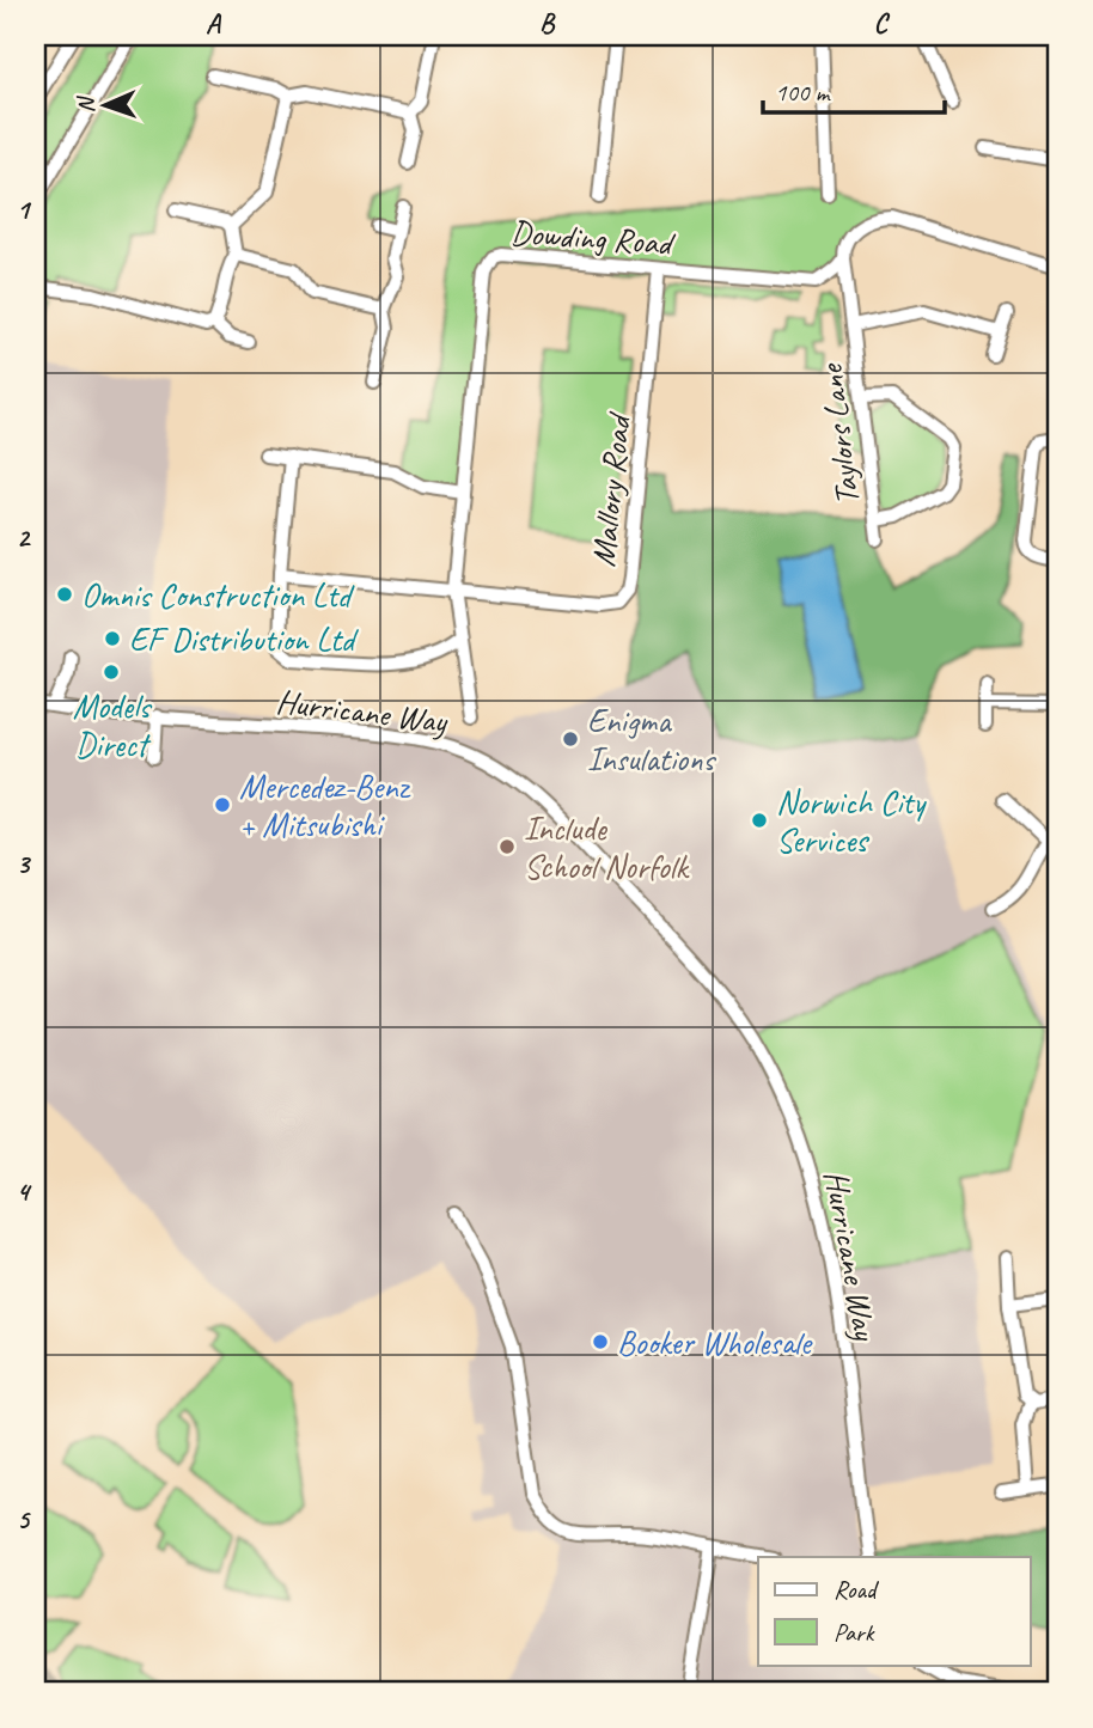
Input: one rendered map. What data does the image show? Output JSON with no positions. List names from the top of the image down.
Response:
{
  "streets": {
    "street": [
      "Dowding Road",
      "Taylors Lane",
      "Mallory Road",
      "Hurricane Way"
    ]
  },
  "crossings": [
    ["Dowding Road", "Taylors Lane"],
    ["Dowding Road", "Mallory Road"]
  ],
  "places": [
    "Omnis Construction Ltd",
    "EF Distribution Ltd",
    "Models Direct",
    "Enigma Insulations",
    "Mercedez-Benz + Mitsubishi",
    "Norwich City Services",
    "Include School Norfolk",
    "Booker Wholesale"
  ],
  "legend": ["Road", "Park"],
  "scale_bar": "100 m",
  "north": "left",
  "grid": {
    "columns": ["A", "B", "C"],
    "rows": [
      "1",
      "2",
      "3",
      "4",
      "5"
    ]
  }
}
